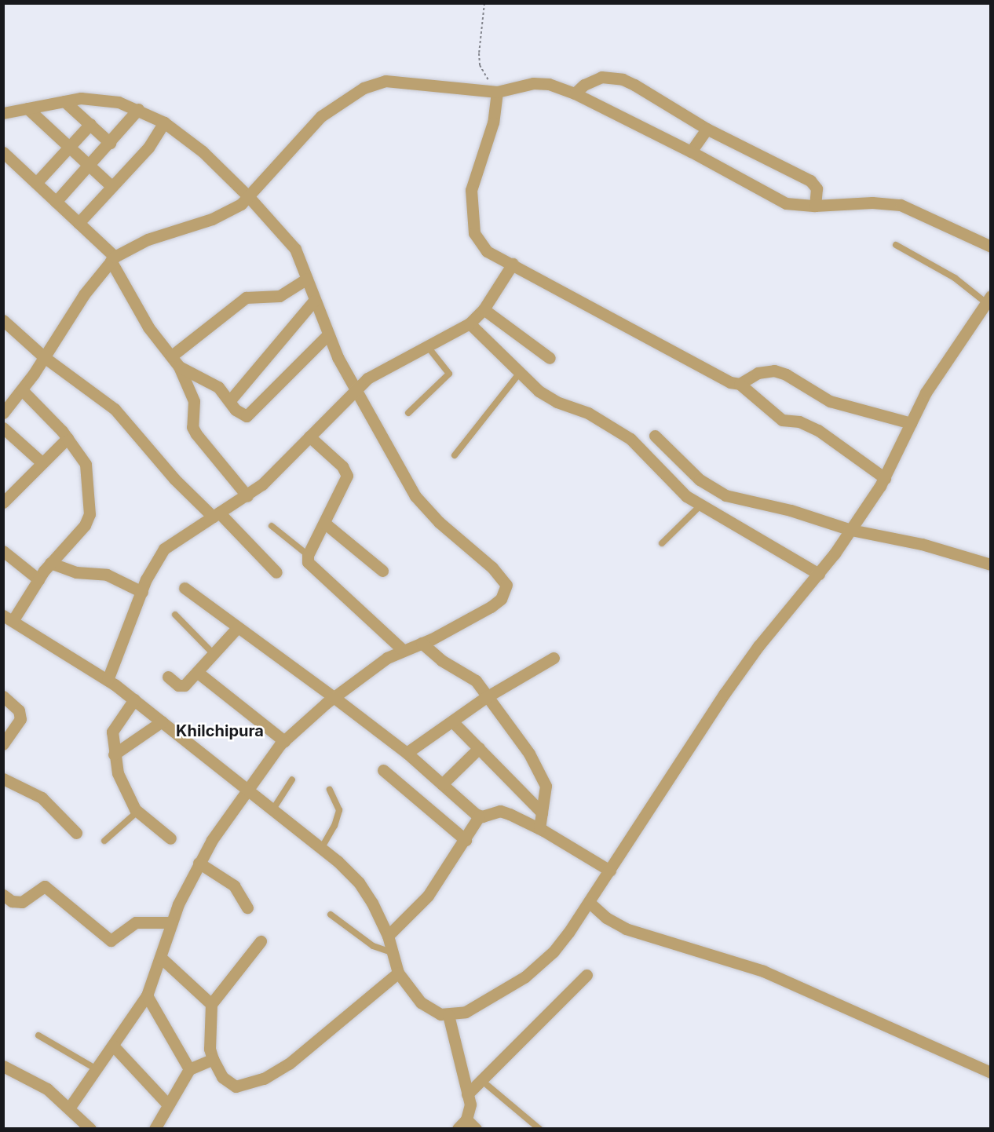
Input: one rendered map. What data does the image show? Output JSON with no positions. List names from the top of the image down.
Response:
{
  "districts": ["Khilchipura"]
}
